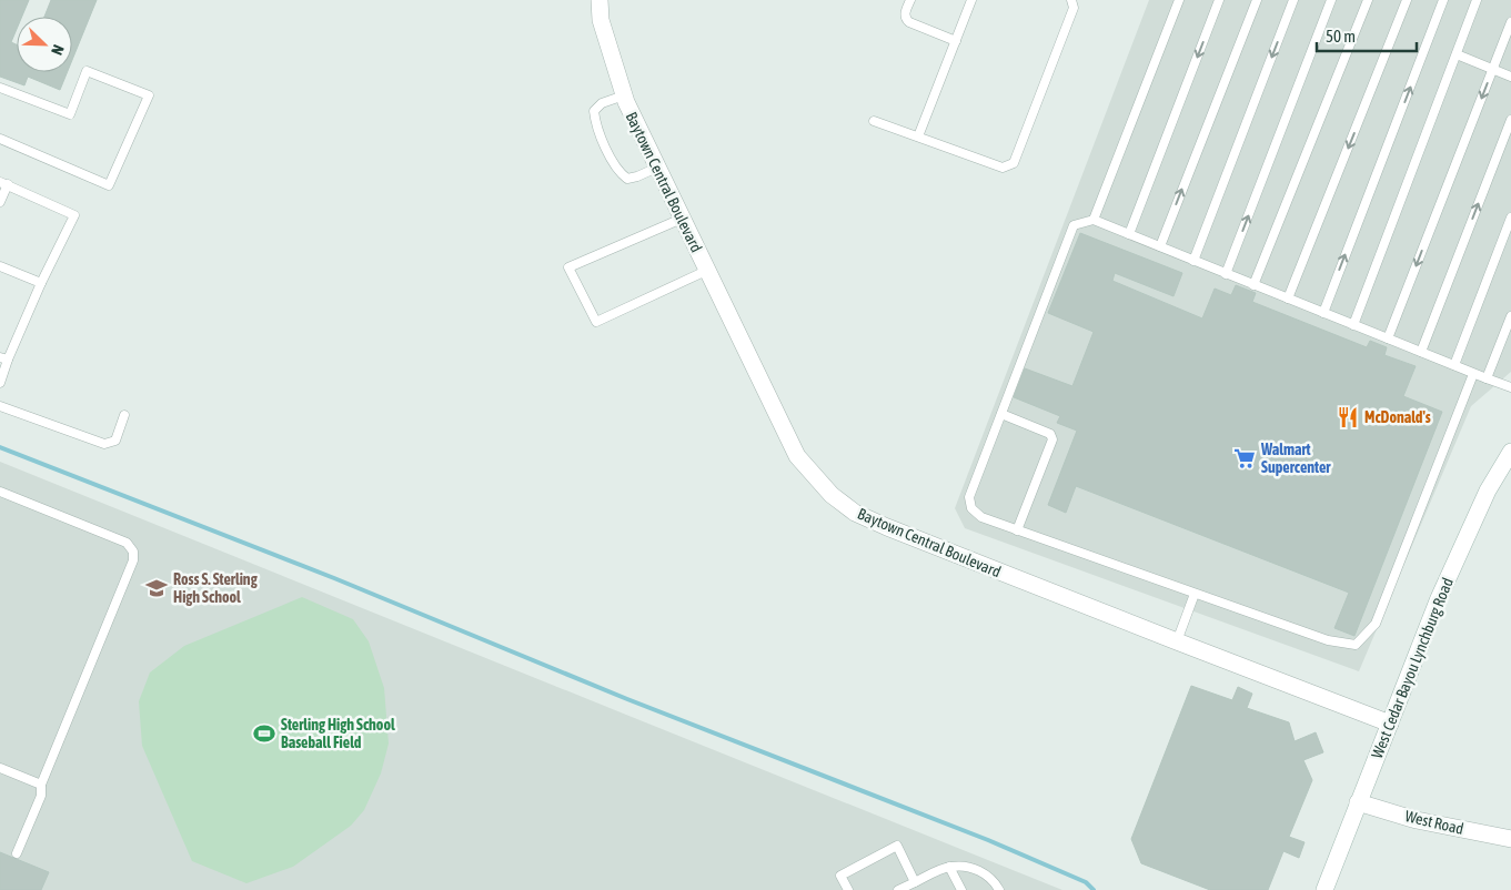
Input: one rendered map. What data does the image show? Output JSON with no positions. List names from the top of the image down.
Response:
{
  "streets": {
    "street": ["Baytown Central Boulevard", "West Cedar Bayou Lynchburg Road", "West Road"]
  },
  "crossings": [
    ["Baytown Central Boulevard", "West Cedar Bayou Lynchburg Road"],
    ["West Cedar Bayou Lynchburg Road", "West Road"]
  ],
  "places": {
    "restaurant": ["McDonald's"],
    "supermarket": ["Walmart Supercenter"],
    "school or university": ["Ross S. Sterling High School"],
    "sports": ["Sterling High School Baseball Field"]
  },
  "scale_bar": "50 m",
  "north": "bottom right"
}
